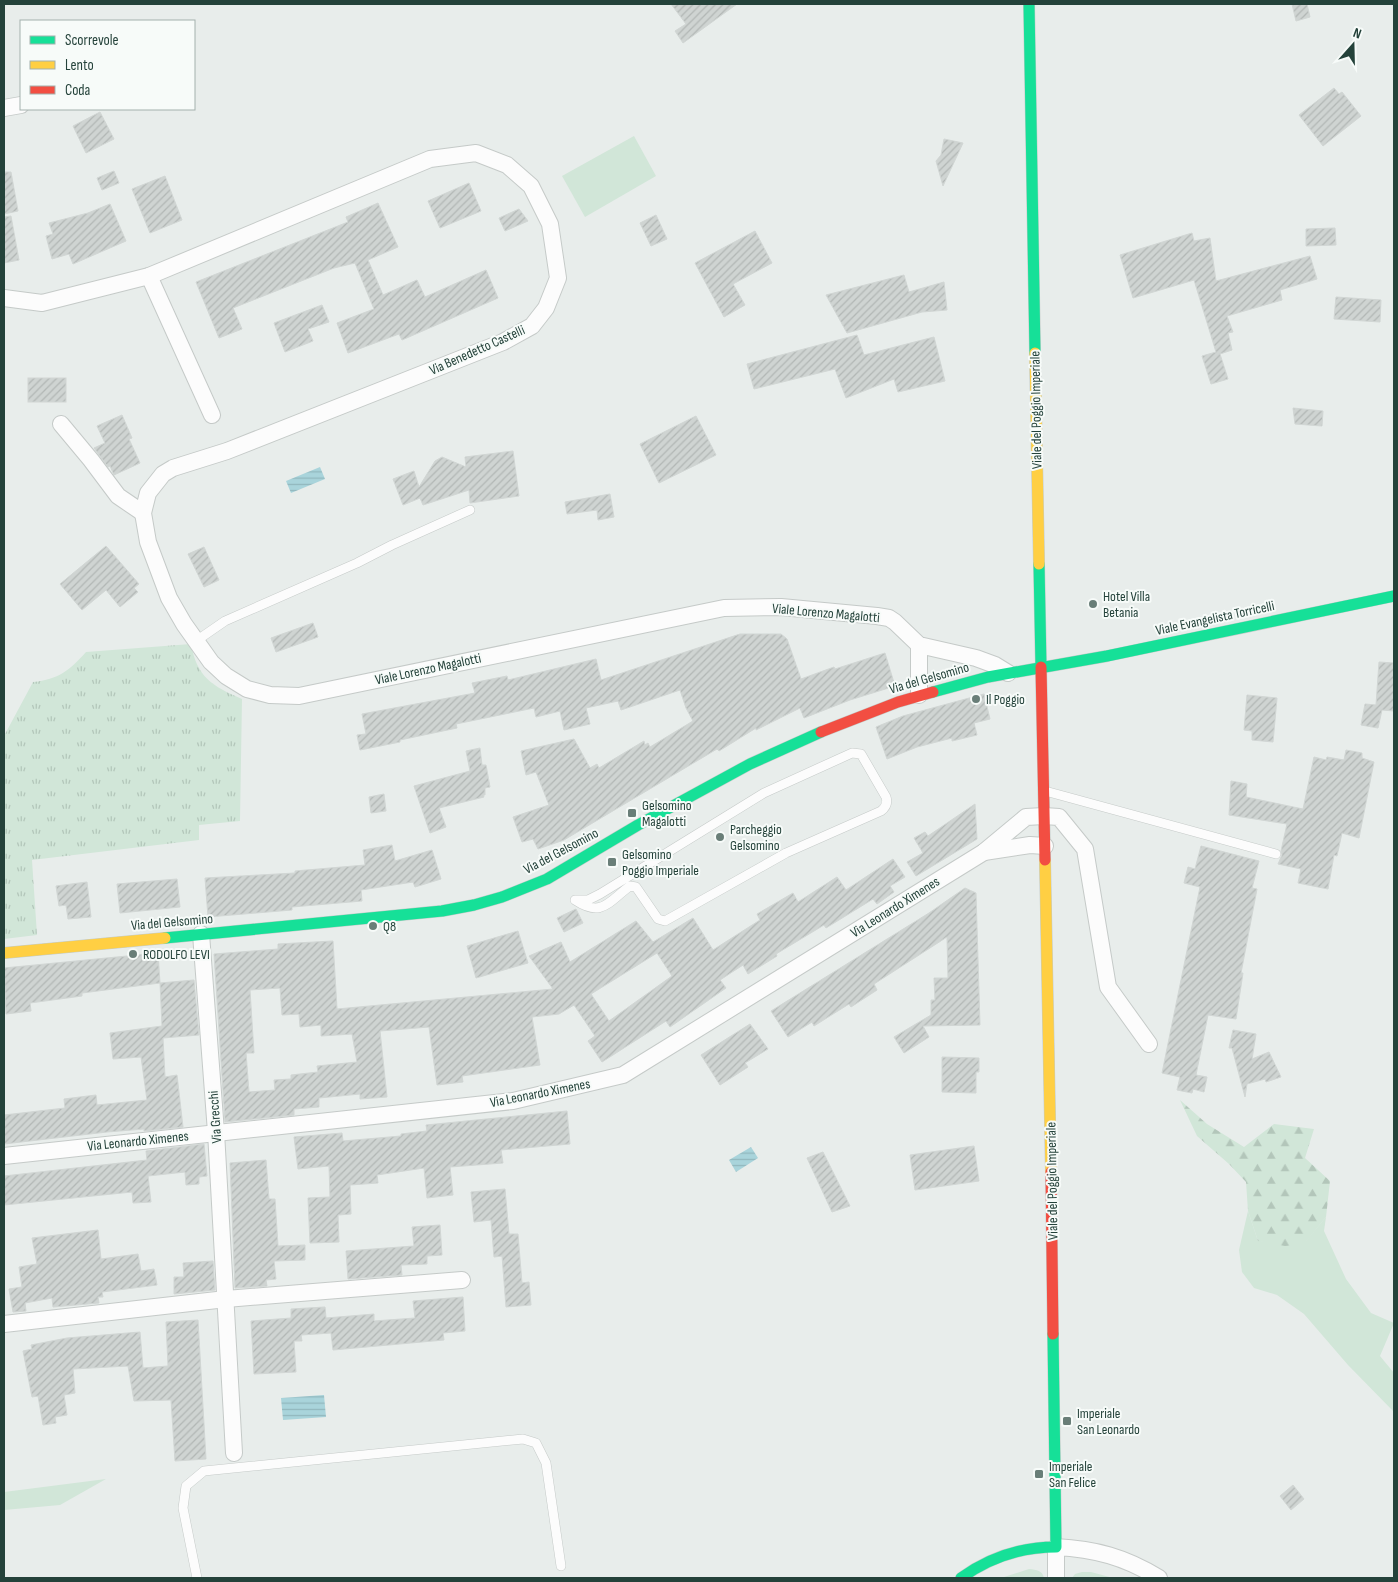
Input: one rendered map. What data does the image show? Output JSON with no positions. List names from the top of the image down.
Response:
{
  "streets": {
    "main road": ["Viale del Poggio Imperiale", "Viale Evangelista Torricelli", "Via del Gelsomino"],
    "street": [
      "Via Benedetto Castelli",
      "Viale Lorenzo Magalotti",
      "Via Leonardo Ximenes",
      "Via Grecchi"
    ]
  },
  "crossings": [
    ["Via Benedetto Castelli", "Viale Lorenzo Magalotti"],
    ["Viale del Poggio Imperiale", "Viale Evangelista Torricelli"],
    ["Viale del Poggio Imperiale", "Via del Gelsomino"],
    ["Viale del Poggio Imperiale", "Via Leonardo Ximenes"],
    ["Viale Evangelista Torricelli", "Via del Gelsomino"],
    ["Via del Gelsomino", "Via Grecchi"],
    ["Via Leonardo Ximenes", "Via Grecchi"]
  ],
  "places": {
    "other": [
      "Hotel Villa Betania",
      "Il Poggio",
      "Parcheggio Gelsomino",
      "Q8",
      "RODOLFO LEVI"
    ],
    "transit": [
      "Gelsomino Magalotti",
      "Gelsomino Poggio Imperiale",
      "Imperiale San Leonardo",
      "Imperiale San Felice"
    ]
  },
  "legend": ["Scorrevole", "Lento", "Coda"],
  "north": "top"
}
